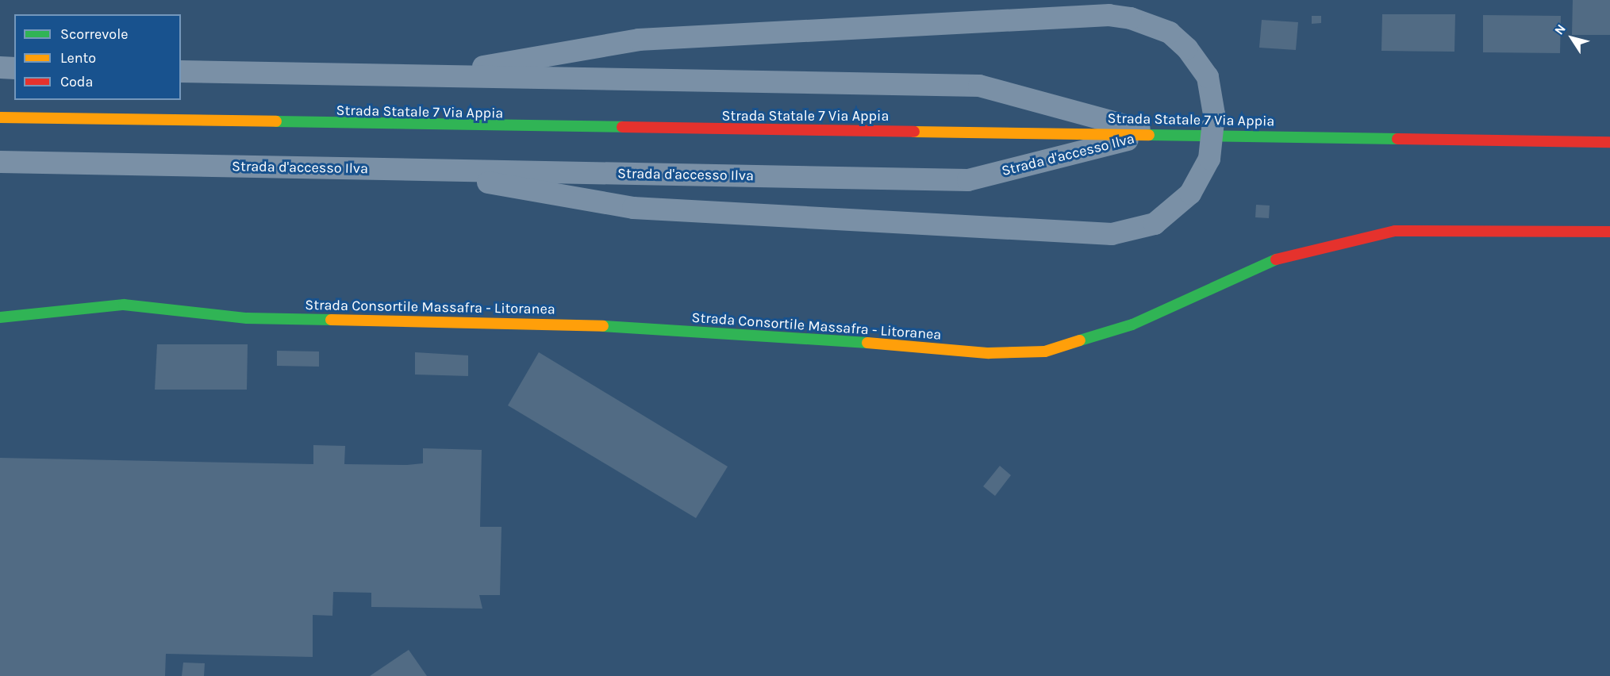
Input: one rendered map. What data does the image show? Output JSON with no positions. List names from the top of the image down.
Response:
{
  "streets": {
    "street": ["Strada Statale 7 Via Appia", "Strada d'accesso Ilva", "Strada Consortile Massafra - Litoranea"]
  },
  "crossings": [
    ["Strada Statale 7 Via Appia", "Strada d'accesso Ilva"]
  ],
  "legend": ["Scorrevole", "Lento", "Coda"],
  "north": "top left"
}
